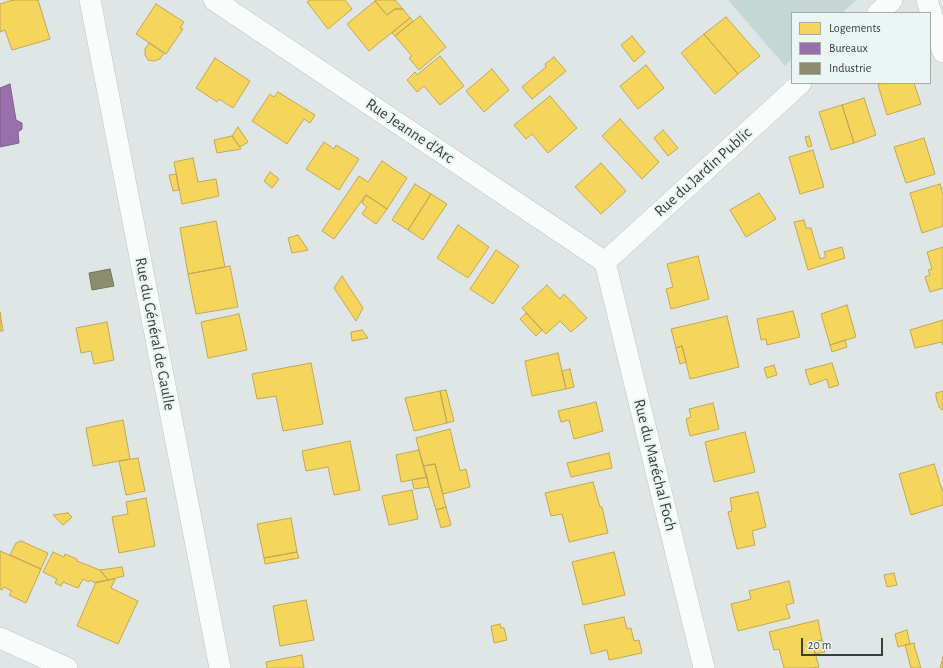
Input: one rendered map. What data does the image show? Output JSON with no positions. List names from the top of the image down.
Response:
{
  "streets": {
    "street": [
      "Rue Jeanne d'Arc",
      "Rue du Jardin Public",
      "Rue du Général de Gaulle",
      "Rue du Maréchal Foch"
    ]
  },
  "crossings": [
    ["Rue Jeanne d'Arc", "Rue du Jardin Public"],
    ["Rue Jeanne d'Arc", "Rue du Maréchal Foch"],
    ["Rue du Jardin Public", "Rue du Maréchal Foch"]
  ],
  "legend": ["Logements", "Bureaux", "Industrie"],
  "scale_bar": "20 m"
}
